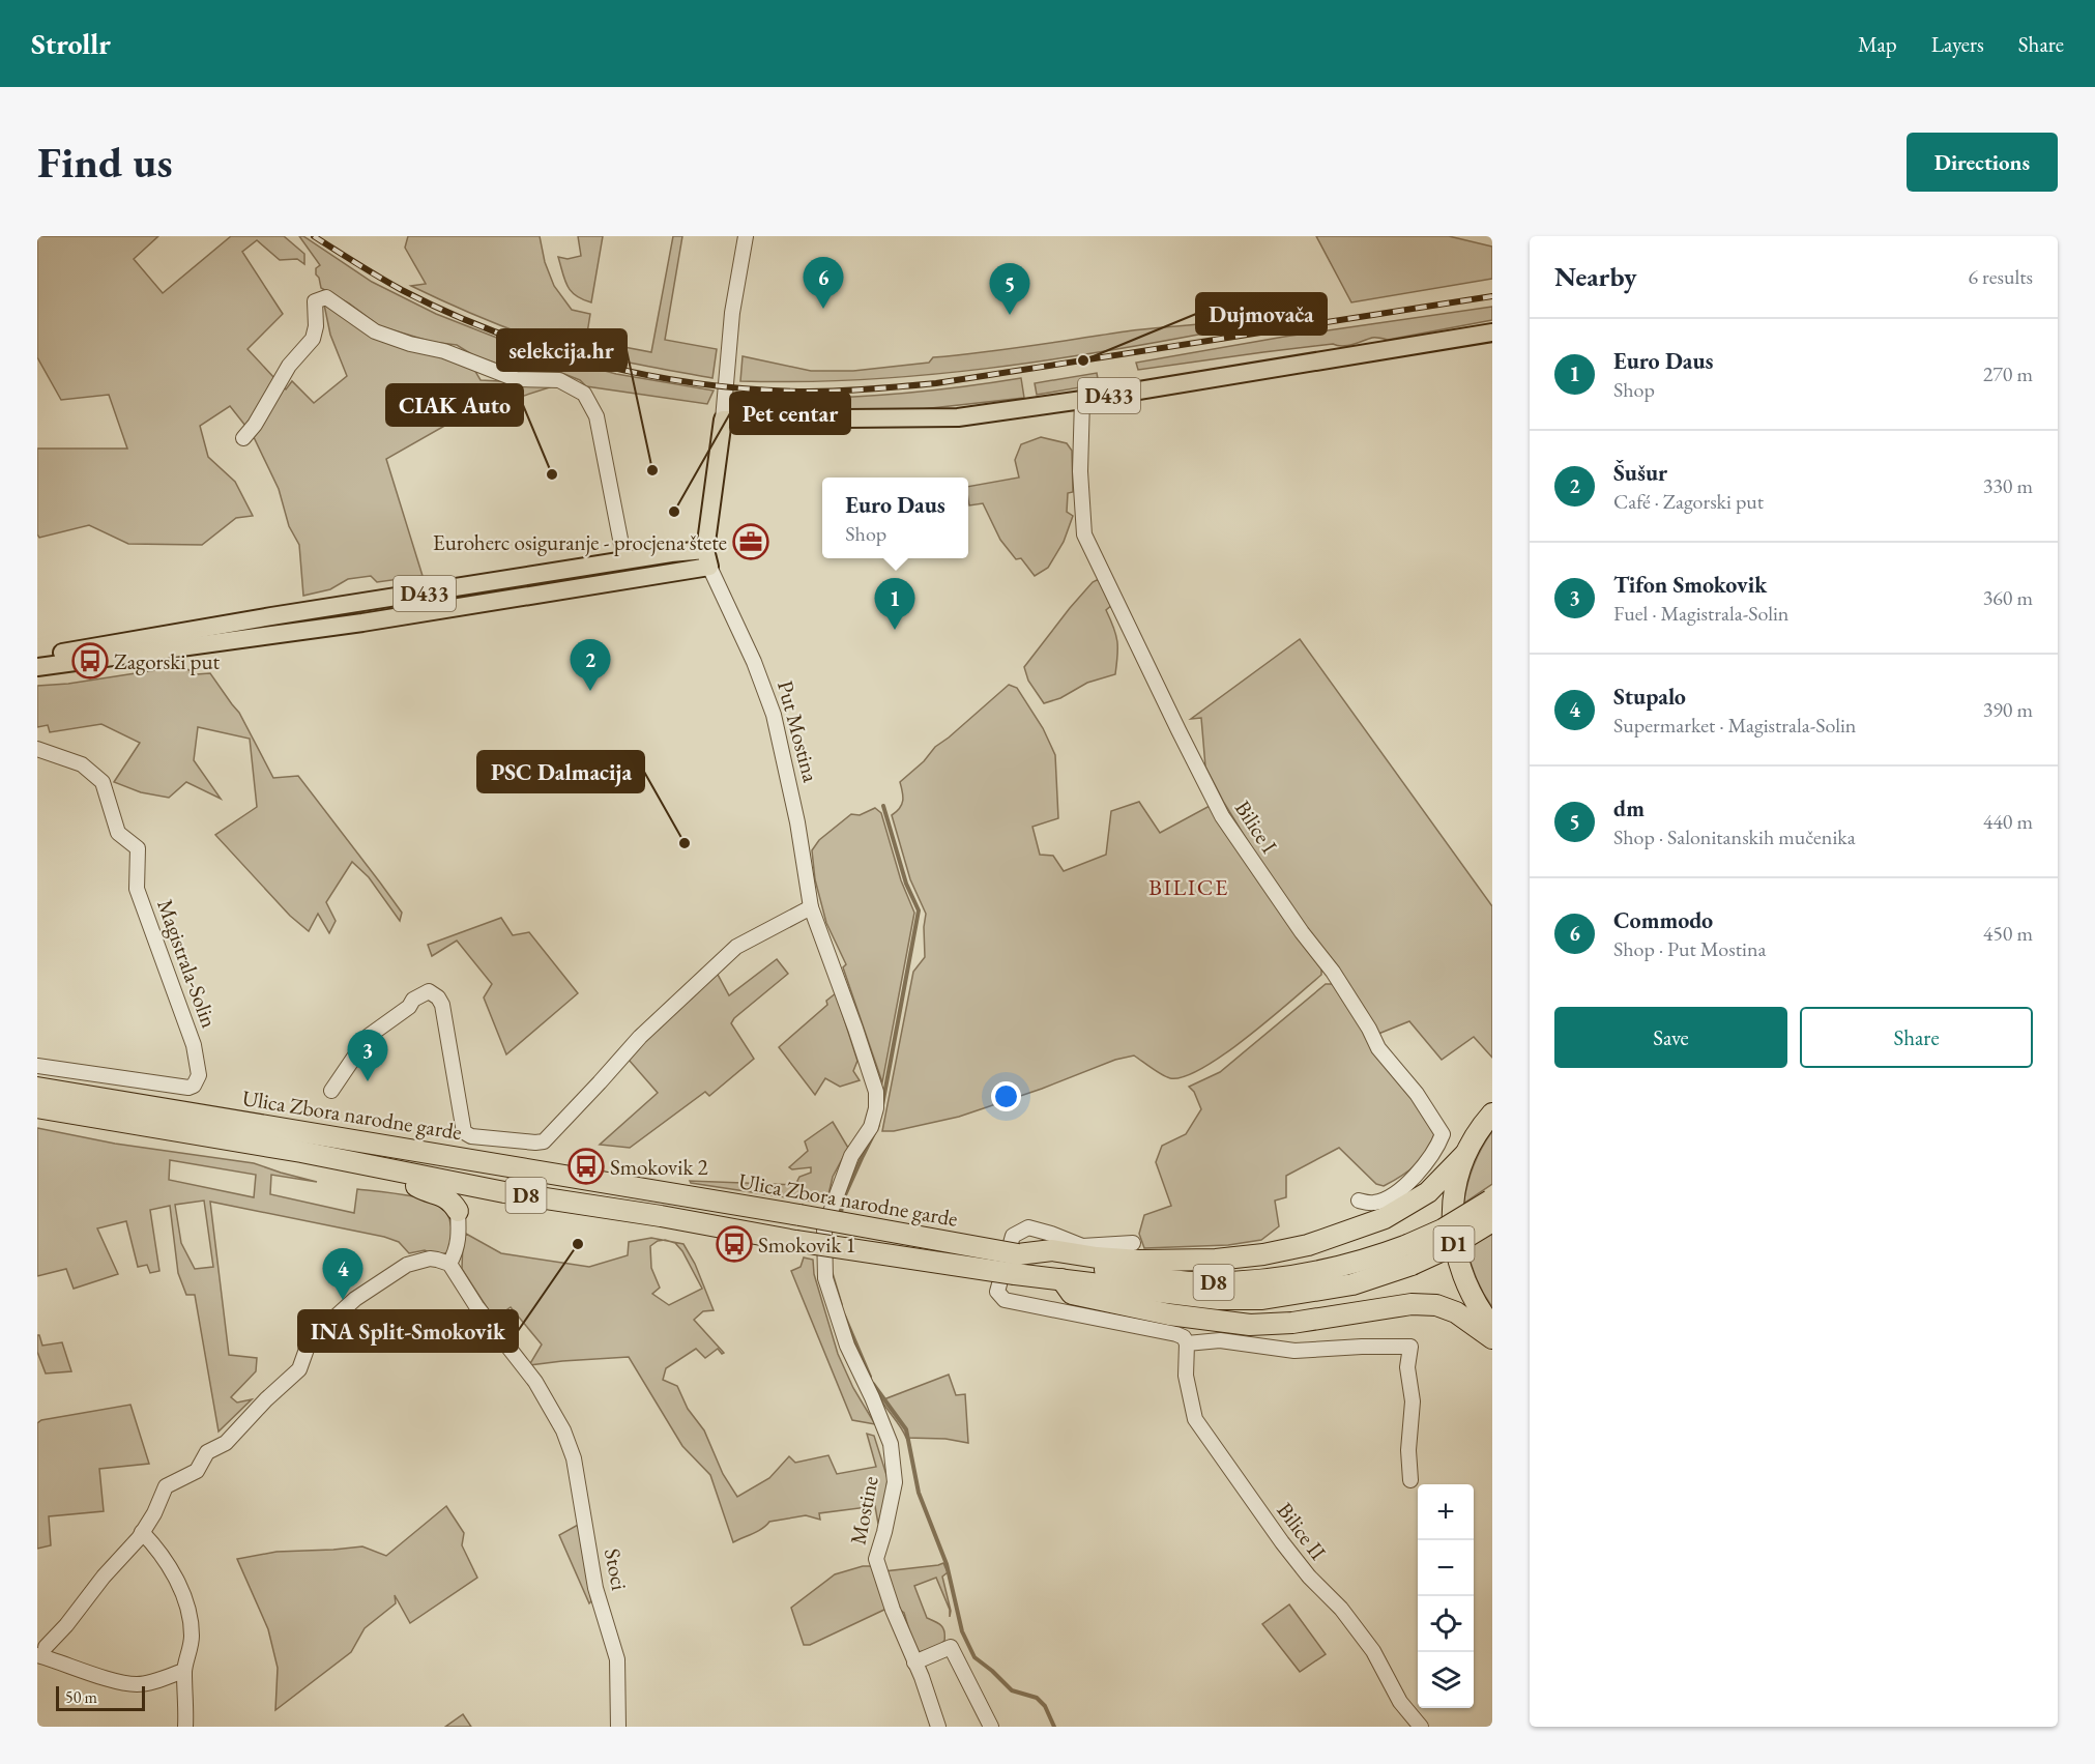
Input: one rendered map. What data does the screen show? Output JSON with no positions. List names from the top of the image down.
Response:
{
  "streets": {
    "highway": ["Ulica Zbora narodne garde", "D8", "D1"],
    "main road": ["D433"],
    "street": [
      "Put Mostina",
      "Bilice I",
      "Magistrala-Solin",
      "Mostine",
      "Bilice II",
      "Stoci"
    ]
  },
  "crossings": [
    ["D433", "Put Mostina"],
    ["D433", "Bilice I"],
    ["Put Mostina", "Mostine"]
  ],
  "districts": ["BILICE"],
  "places": {
    "other": [
      "Dujmovača",
      "selekcija.hr",
      "CIAK Auto",
      "Pet centar",
      "PSC Dalmacija",
      "INA Split-Smokovik"
    ],
    "office": ["Euroherc osiguranje - procjena štete"],
    "bus stop": ["Zagorski put", "Smokovik 2", "Smokovik 1"]
  },
  "scale_bar": "50 m",
  "page": {
    "header": "Strollr",
    "nav": ["Map", "Layers", "Share"],
    "buttons": [
      "Directions",
      ["Save", "Share"]
    ],
    "title": "Find us",
    "heading": ["Nearby", "6 results"],
    "pins": [
      "6",
      "5",
      "1",
      "2",
      "3",
      "4"
    ],
    "list": [
      {
        "mark": "1",
        "name": "Euro Daus",
        "note": "Shop",
        "value": "270 m"
      },
      {
        "mark": "2",
        "name": "Šušur",
        "note": "Café · Zagorski put",
        "value": "330 m"
      },
      {
        "mark": "3",
        "name": "Tifon Smokovik",
        "note": "Fuel · Magistrala-Solin",
        "value": "360 m"
      },
      {
        "mark": "4",
        "name": "Stupalo",
        "note": "Supermarket · Magistrala-Solin",
        "value": "390 m"
      },
      {
        "mark": "5",
        "name": "dm",
        "note": "Shop · Salonitanskih mučenika",
        "value": "440 m"
      },
      {
        "mark": "6",
        "name": "Commodo",
        "note": "Shop · Put Mostina",
        "value": "450 m"
      }
    ],
    "popup": ["Euro Daus", "Shop"],
    "map_buttons": ["+", "−"],
    "scale": "50 m"
  }
}
